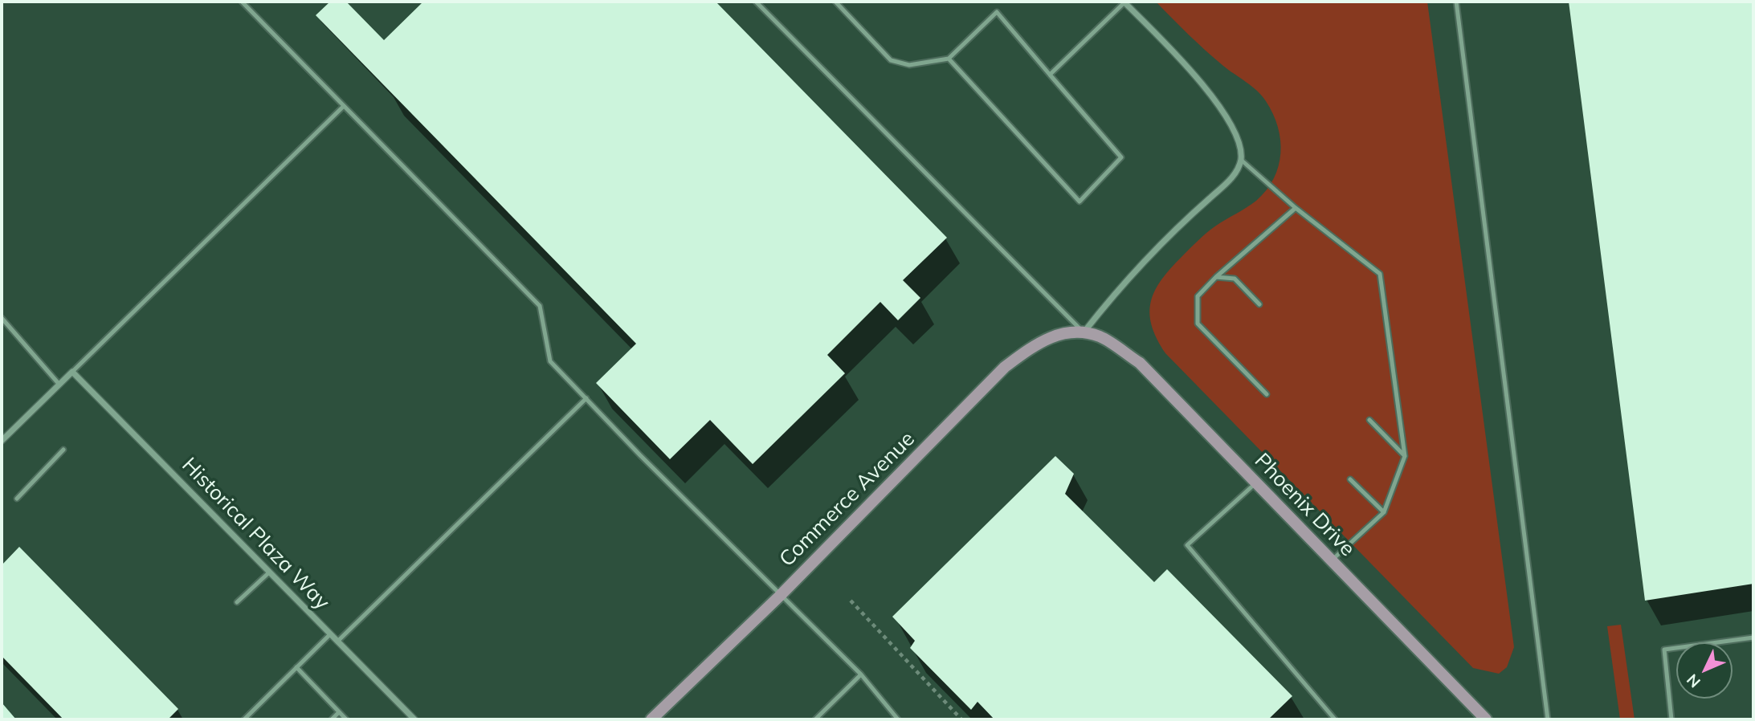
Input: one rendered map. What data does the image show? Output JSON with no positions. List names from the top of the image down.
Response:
{
  "streets": {
    "street": ["Commerce Avenue", "Phoenix Drive", "Historical Plaza Way"]
  },
  "crossings": [
    ["Commerce Avenue", "Phoenix Drive"]
  ],
  "north": "bottom left"
}
